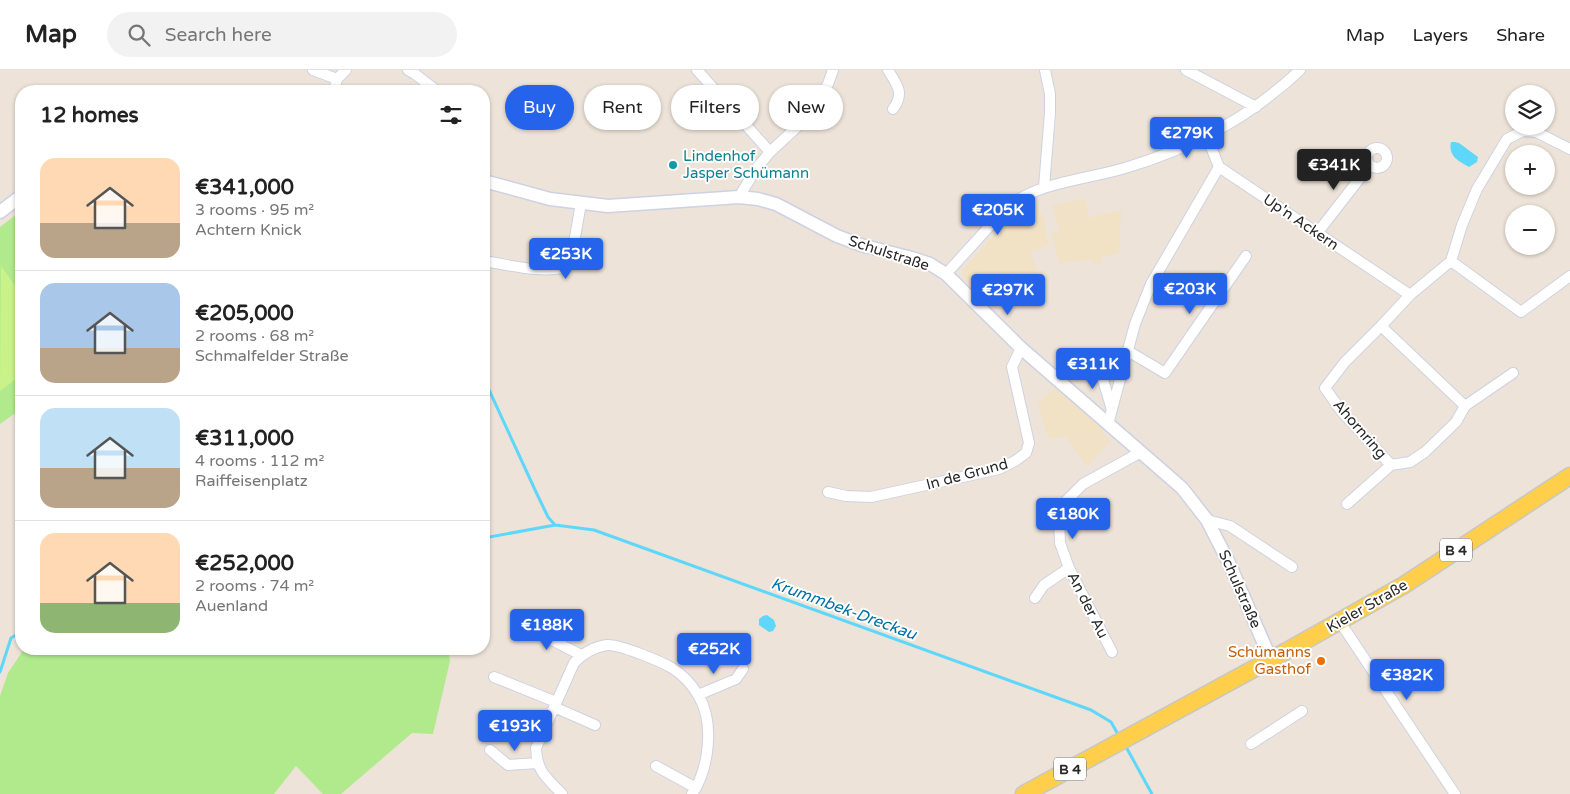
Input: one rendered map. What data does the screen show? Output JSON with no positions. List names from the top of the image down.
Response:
{
  "streets": {
    "main road": ["B 4", "Kieler Straße"],
    "street": [
      "Up'n Ackern",
      "Schulstraße",
      "Ahornring",
      "In de Grund",
      "An der Au"
    ]
  },
  "crossings": [
    ["Up'n Ackern", "Ahornring"],
    ["Schulstraße", "In de Grund"],
    ["Schulstraße", "An der Au"],
    ["Schulstraße", "Kieler Straße"]
  ],
  "water": ["Krummbek-Dreckau"],
  "places": ["Lindenhof Jasper Schümann", "Schümanns Gasthof"],
  "page": {
    "header": "Map",
    "search": "Search here",
    "nav": ["Map", "Layers", "Share"],
    "map_buttons": ["+", "−"],
    "chip": [
      "Buy",
      "Rent",
      "Filters",
      "New"
    ],
    "heading": "12 homes",
    "price": [
      "€279K",
      "€341K",
      "€205K",
      "€253K",
      "€203K",
      "€297K",
      "€311K",
      "€180K",
      "€188K",
      "€252K",
      "€382K",
      "€193K"
    ],
    "list": [
      {
        "name": "€341,000",
        "note": "3 rooms · 95 m² · Achtern Knick"
      },
      {
        "name": "€205,000",
        "note": "2 rooms · 68 m² · Schmalfelder Straße"
      },
      {
        "name": "€311,000",
        "note": "4 rooms · 112 m² · Raiffeisenplatz"
      },
      {
        "name": "€252,000",
        "note": "2 rooms · 74 m² · Auenland"
      }
    ]
  }
}
